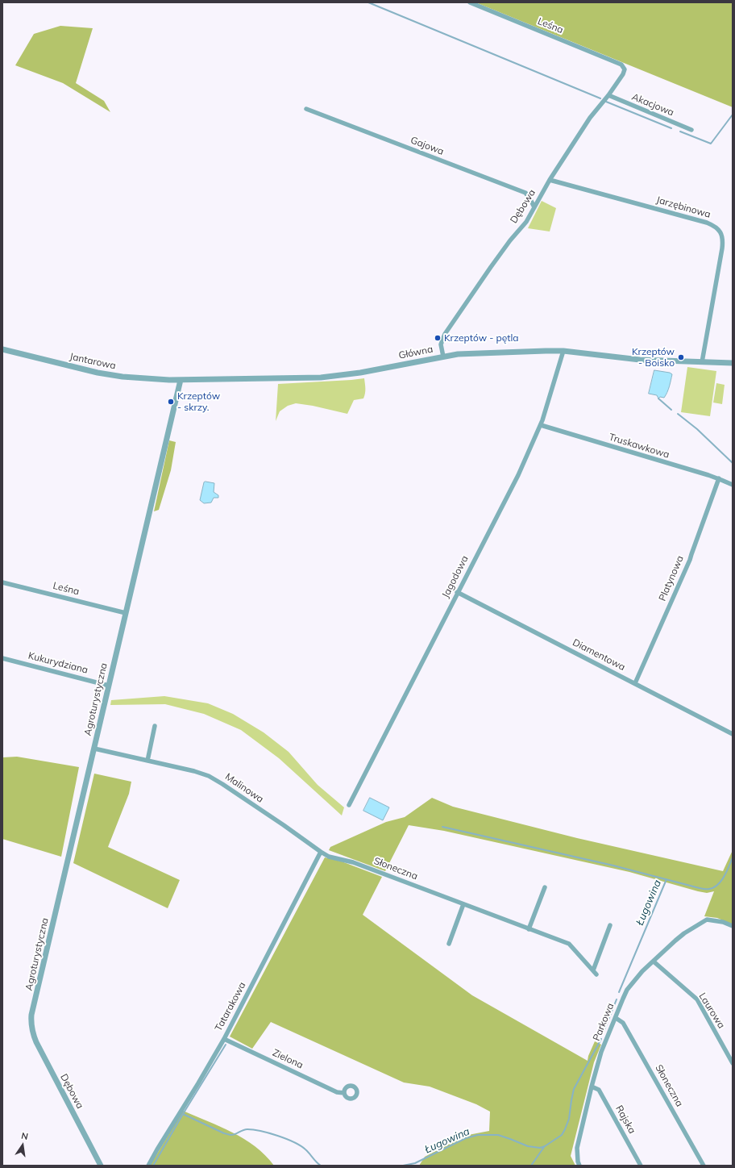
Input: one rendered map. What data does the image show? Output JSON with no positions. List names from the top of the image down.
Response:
{
  "streets": {
    "street": [
      "Leśna",
      "Akacjowa",
      "Gajowa",
      "Dębowa",
      "Jarzębinowa",
      "Główna",
      "Jantarowa",
      "Truskawkowa",
      "Jagodowa",
      "Platynowa",
      "Diamentowa",
      "Kukurydziana",
      "Agroturystyczna",
      "Malinowa",
      "Słoneczna",
      "Tatarakowa",
      "Laurowa",
      "Parkowa",
      "Zielona",
      "Rajska"
    ]
  },
  "crossings": [
    ["Leśna", "Dębowa"],
    ["Leśna", "Agroturystyczna"],
    ["Akacjowa", "Dębowa"],
    ["Gajowa", "Dębowa"],
    ["Dębowa", "Jarzębinowa"],
    ["Dębowa", "Główna"],
    ["Dębowa", "Agroturystyczna"],
    ["Jarzębinowa", "Główna"],
    ["Główna", "Jantarowa"],
    ["Główna", "Jagodowa"],
    ["Główna", "Agroturystyczna"],
    ["Jantarowa", "Agroturystyczna"],
    ["Truskawkowa", "Jagodowa"],
    ["Truskawkowa", "Platynowa"],
    ["Jagodowa", "Diamentowa"],
    ["Platynowa", "Diamentowa"],
    ["Kukurydziana", "Agroturystyczna"],
    ["Agroturystyczna", "Malinowa"],
    ["Malinowa", "Słoneczna"],
    ["Malinowa", "Tatarakowa"],
    ["Słoneczna", "Tatarakowa"],
    ["Słoneczna", "Parkowa"],
    ["Tatarakowa", "Zielona"],
    ["Laurowa", "Parkowa"],
    ["Parkowa", "Rajska"]
  ],
  "water": ["Ługowina"],
  "places": ["Krzeptów - pętla", "Krzeptów - Boisko", "Krzeptów - skrzy."],
  "north": "top"
}
